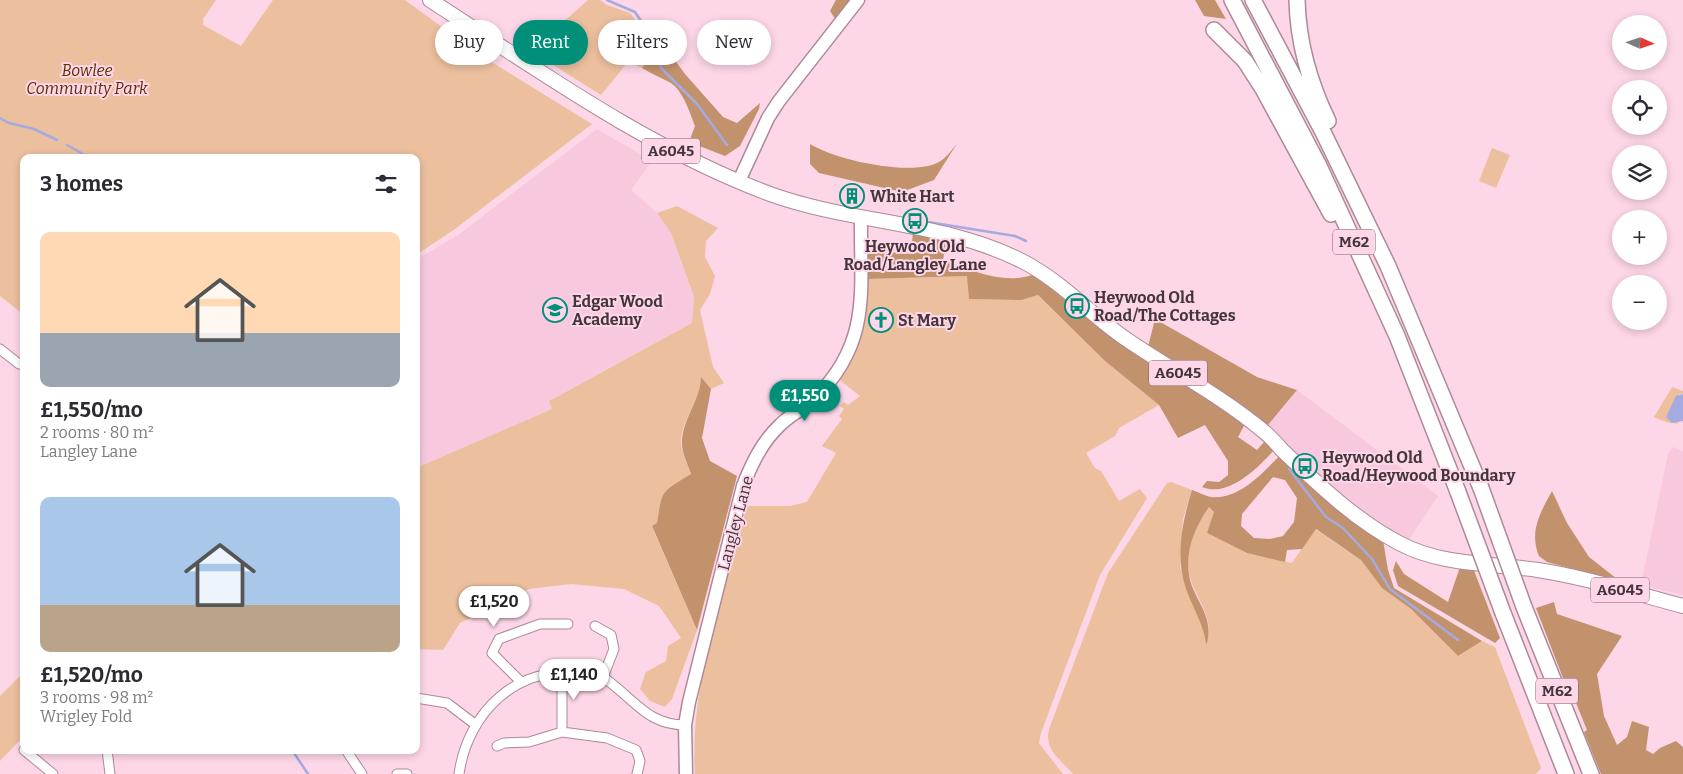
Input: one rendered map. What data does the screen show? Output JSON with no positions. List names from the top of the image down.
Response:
{
  "streets": {
    "highway": ["M62"],
    "main road": ["A6045"],
    "street": ["Langley Lane"]
  },
  "crossings": [
    ["A6045", "Langley Lane"]
  ],
  "parks": ["Bowlee Community Park"],
  "places": {
    "building": ["White Hart"],
    "bus stop": ["Heywood Old Road/Langley Lane", "Heywood Old Road/The Cottages", "Heywood Old Road/Heywood Boundary"],
    "school or university": ["Edgar Wood Academy"],
    "church": ["St Mary"]
  },
  "north": "right",
  "page": {
    "map_buttons": ["+", "−"],
    "chip": [
      "Buy",
      "Rent",
      "Filters",
      "New"
    ],
    "heading": "3 homes",
    "list": [
      {
        "name": "£1,550/mo",
        "note": "2 rooms · 80 m² · Langley Lane"
      },
      {
        "name": "£1,520/mo",
        "note": "3 rooms · 98 m² · Wrigley Fold"
      }
    ],
    "price": ["£1,550", "£1,520", "£1,140"]
  }
}
